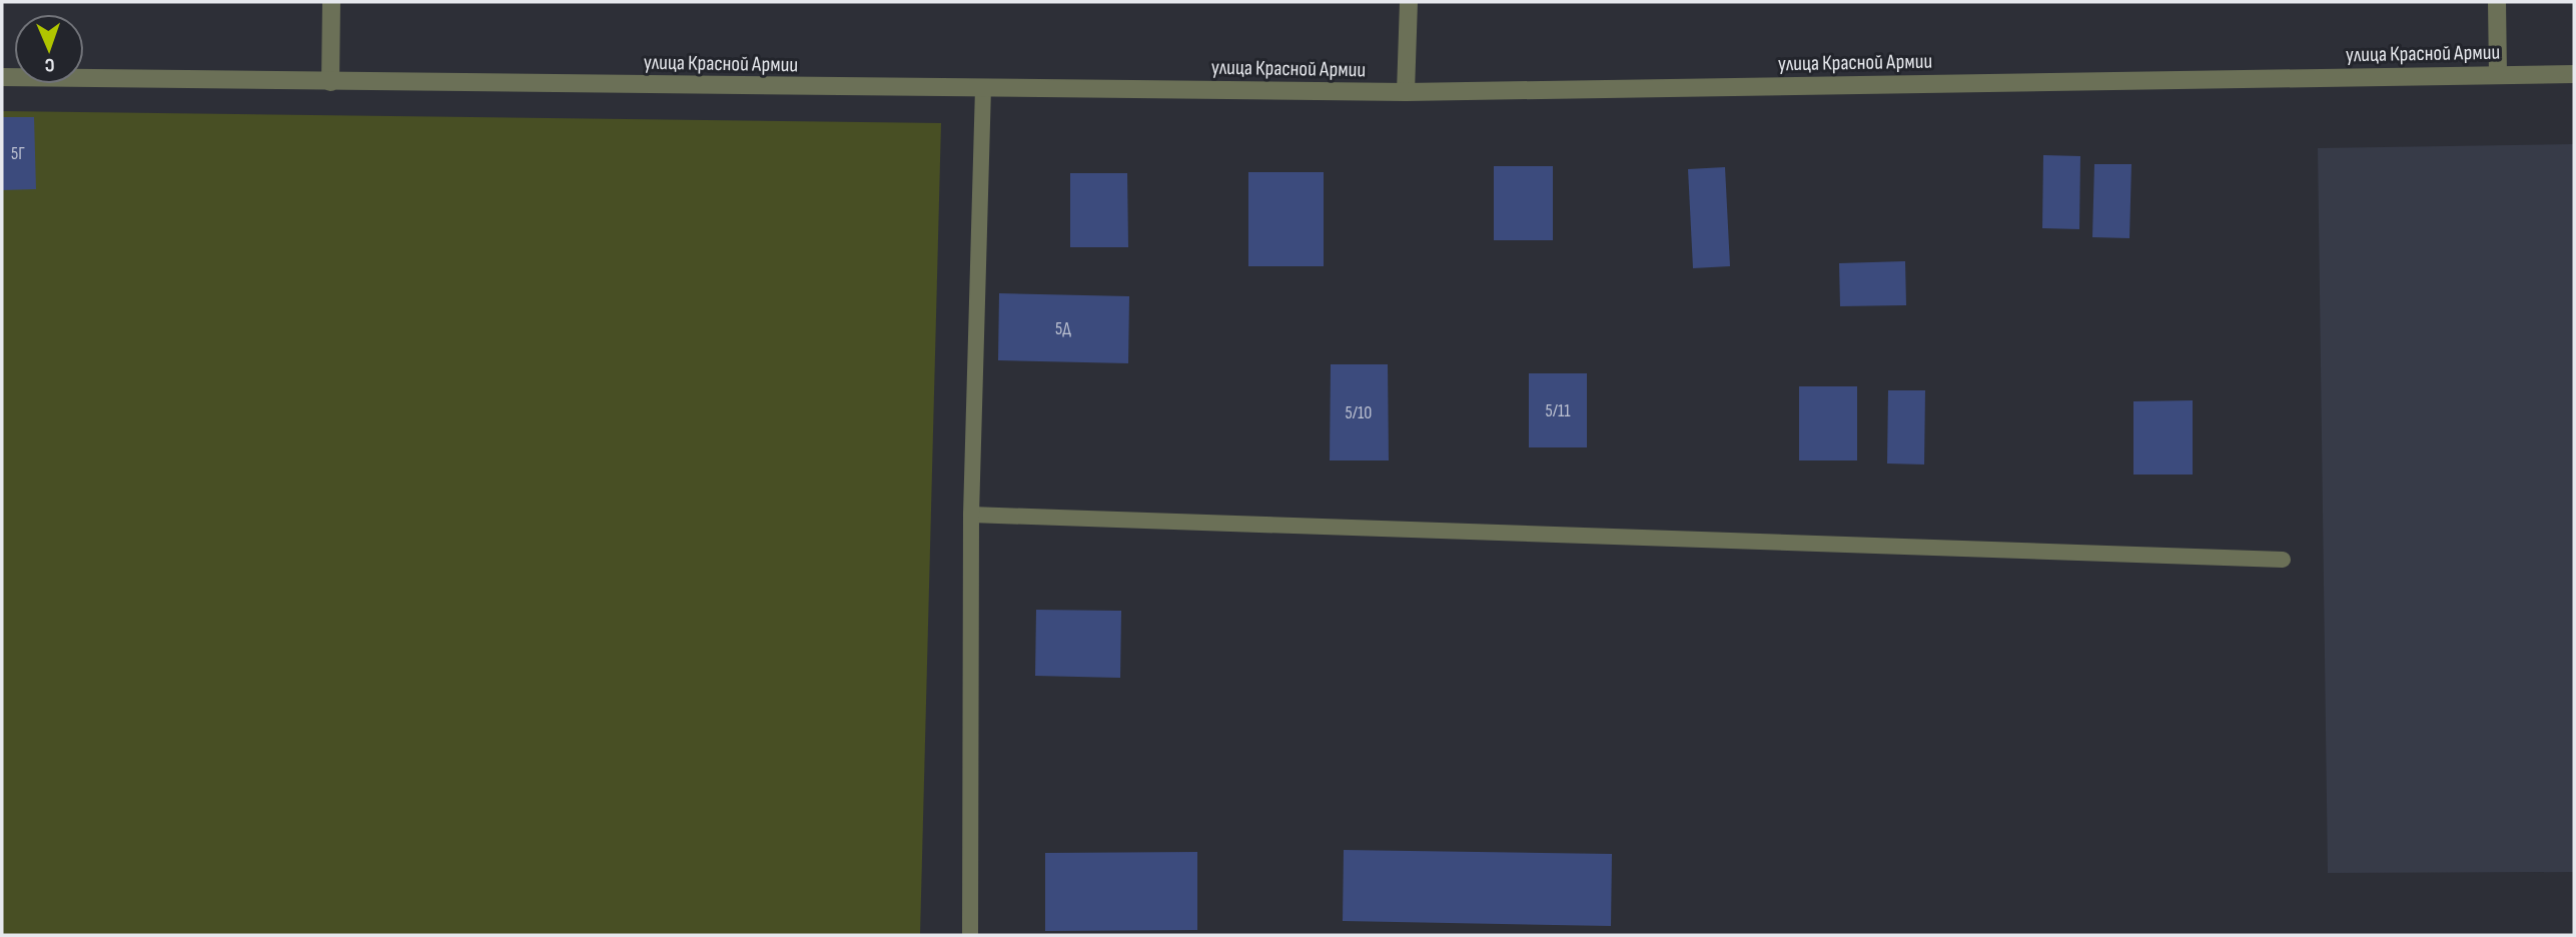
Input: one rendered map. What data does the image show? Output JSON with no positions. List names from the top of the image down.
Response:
{
  "streets": {
    "street": ["улица Красной Армии"]
  },
  "house_numbers": [
    "5Г",
    "5Д",
    "5/11",
    "5/10"
  ],
  "north": "bottom"
}
